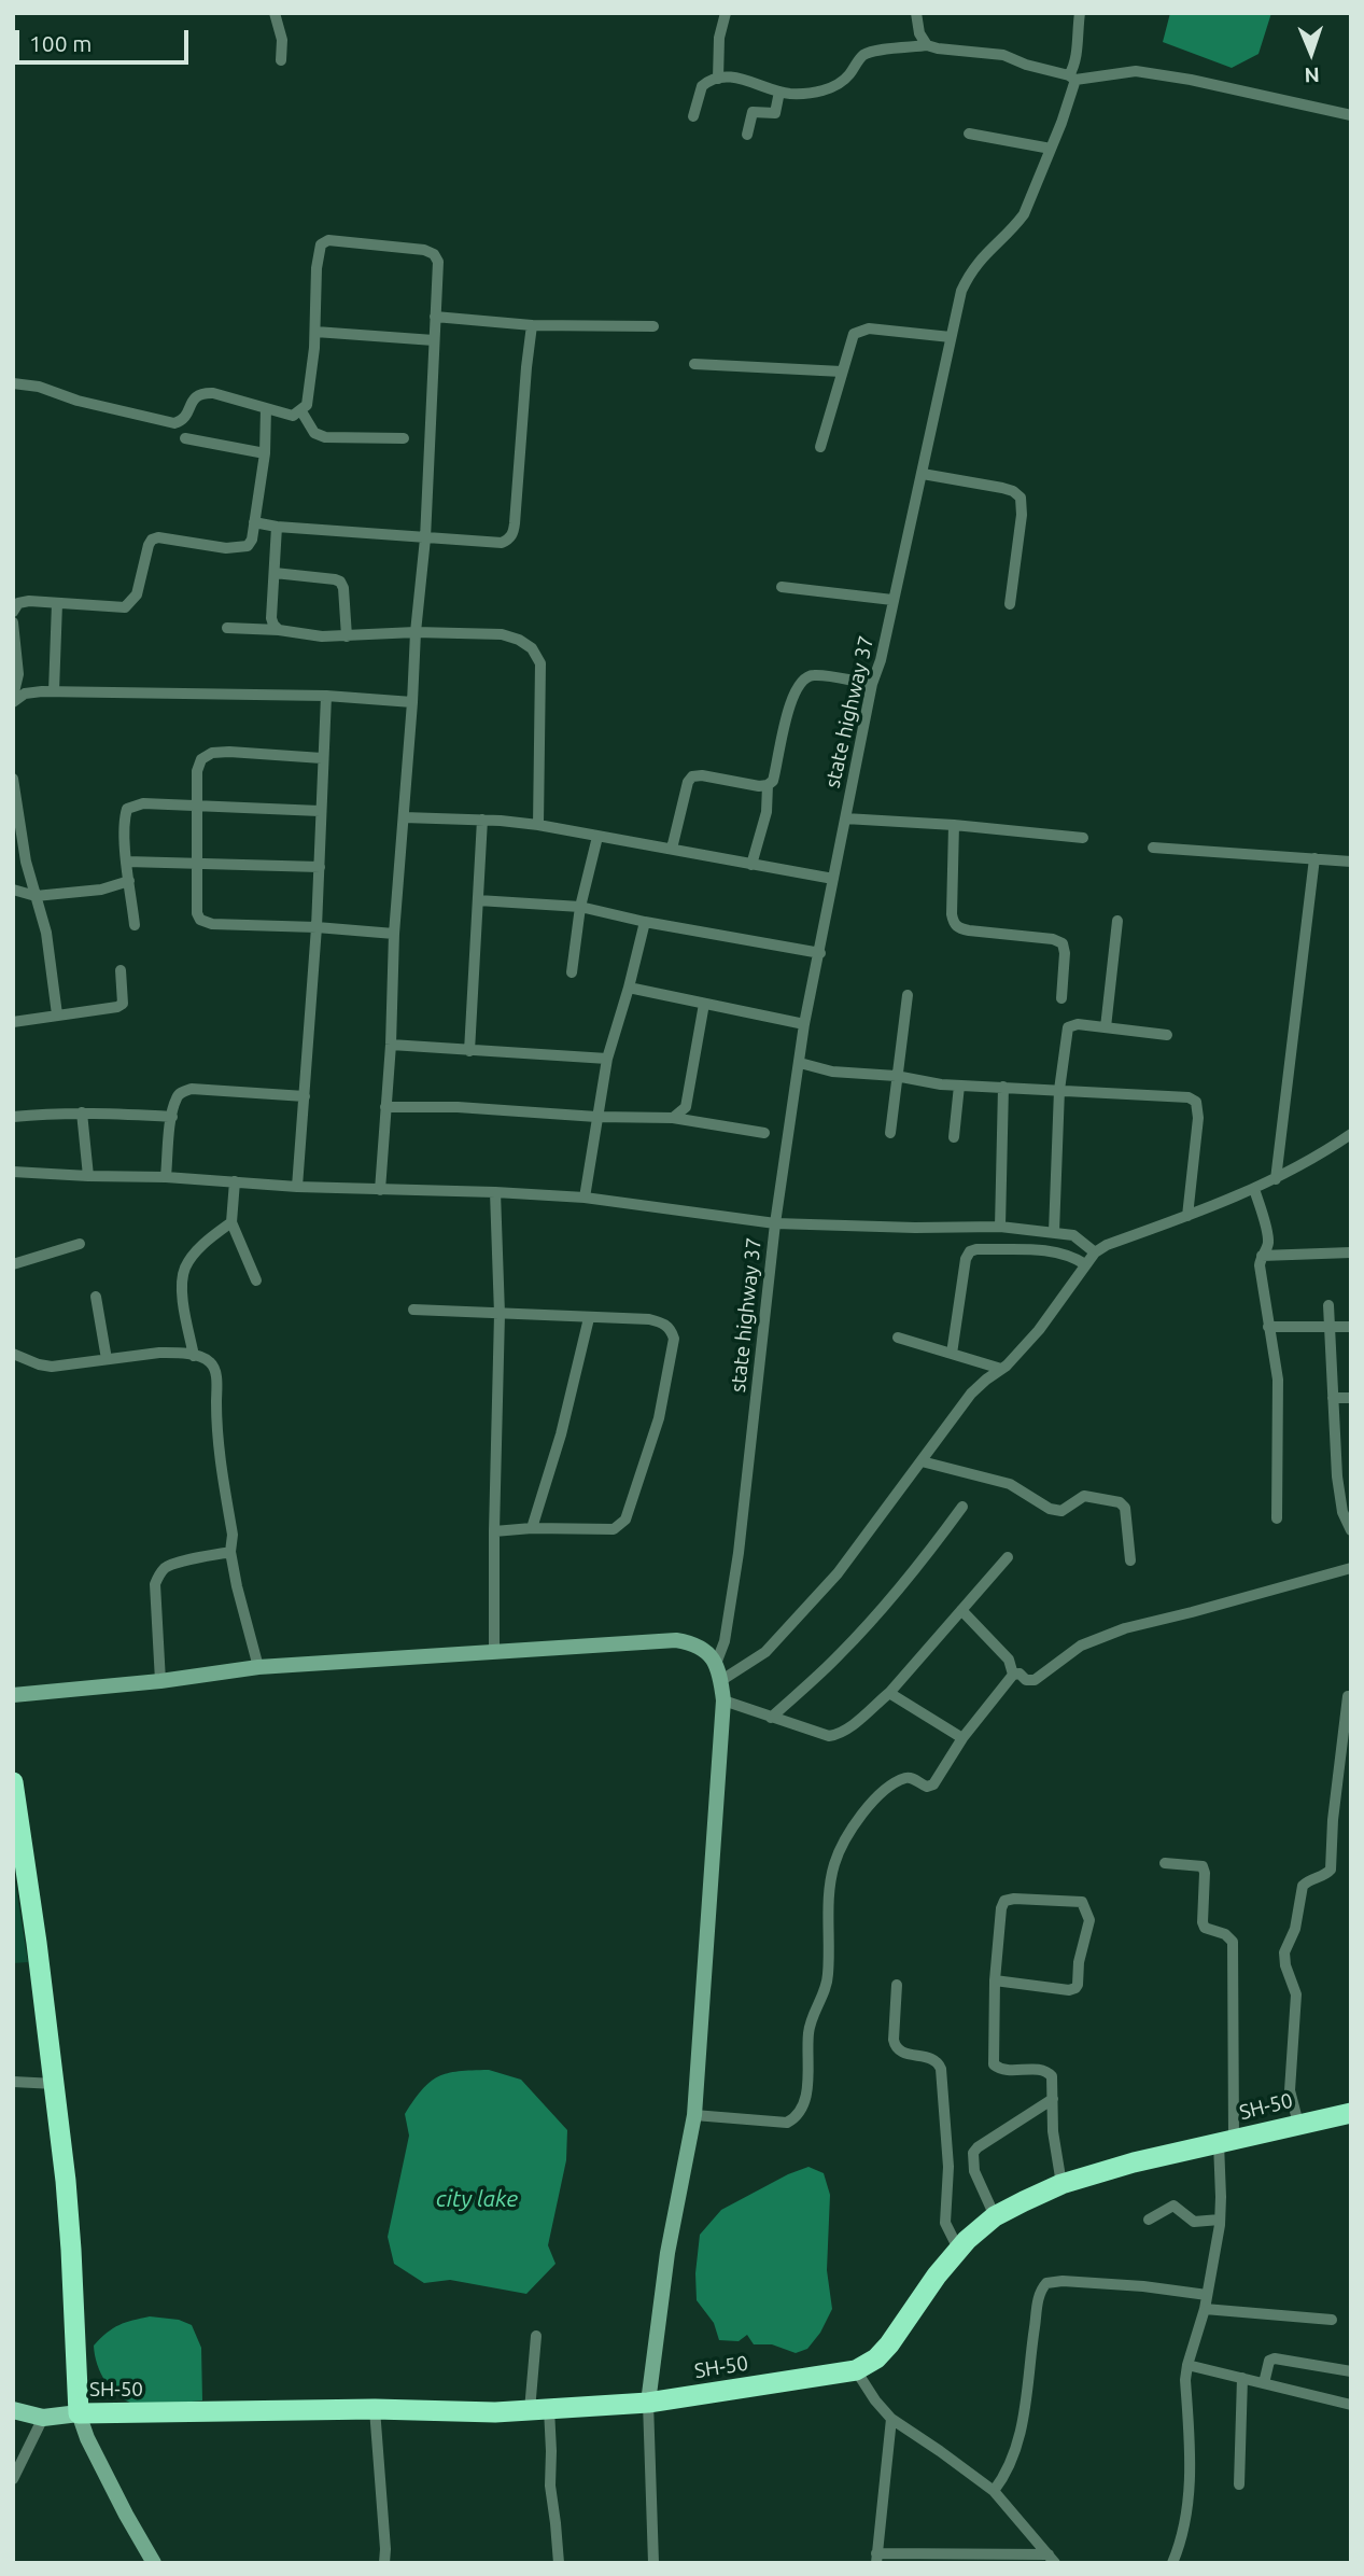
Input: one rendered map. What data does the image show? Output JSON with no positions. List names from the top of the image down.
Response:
{
  "streets": {
    "highway": ["SH-50"],
    "street": ["state highway 37"]
  },
  "water": ["city lake"],
  "scale_bar": "100 m",
  "north": "bottom"
}
